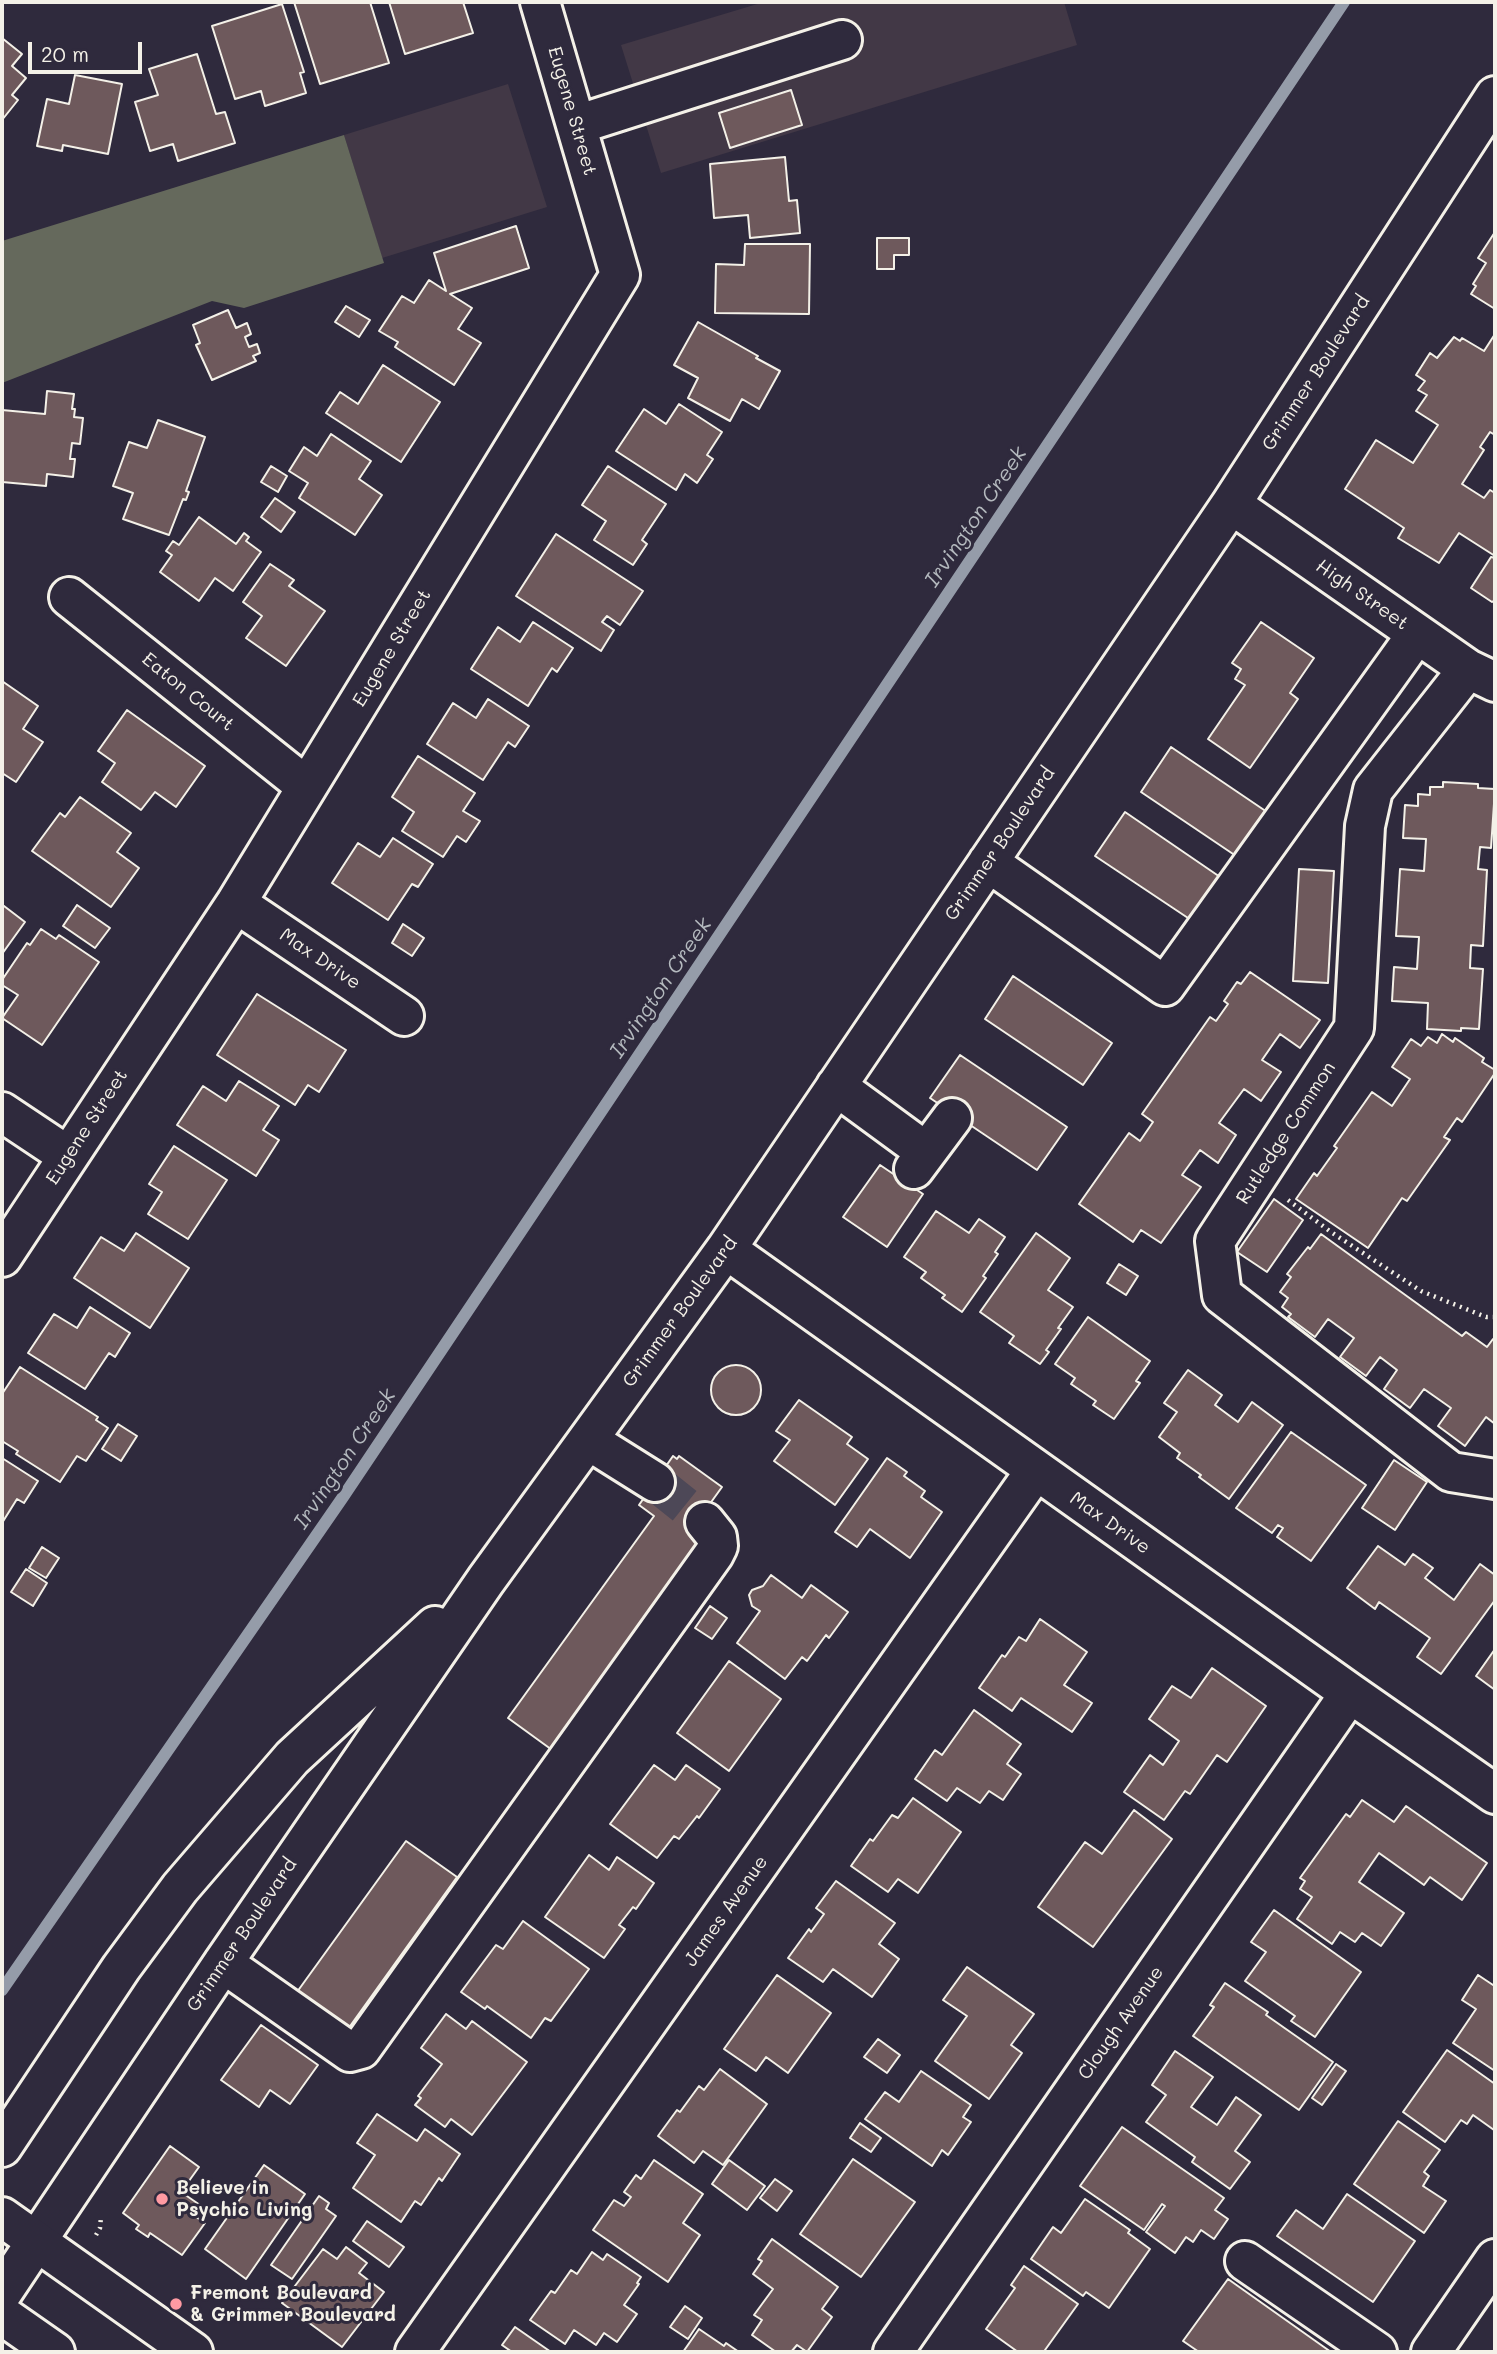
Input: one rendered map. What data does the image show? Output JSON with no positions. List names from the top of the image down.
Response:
{
  "streets": {
    "street": [
      "Eugene Street",
      "Grimmer Boulevard",
      "High Street",
      "Eaton Court",
      "Max Drive",
      "Rutledge Common",
      "James Avenue",
      "Clough Avenue"
    ]
  },
  "crossings": [
    ["Eugene Street", "Eaton Court"],
    ["Eugene Street", "Max Drive"],
    ["Grimmer Boulevard", "High Street"],
    ["Grimmer Boulevard", "Max Drive"],
    ["High Street", "Rutledge Common"],
    ["Max Drive", "James Avenue"],
    ["Max Drive", "Clough Avenue"]
  ],
  "water": ["Irvington Creek"],
  "places": ["Believe in Psychic Living", "Fremont Boulevard & Grimmer Boulevard"],
  "scale_bar": "20 m"
}
